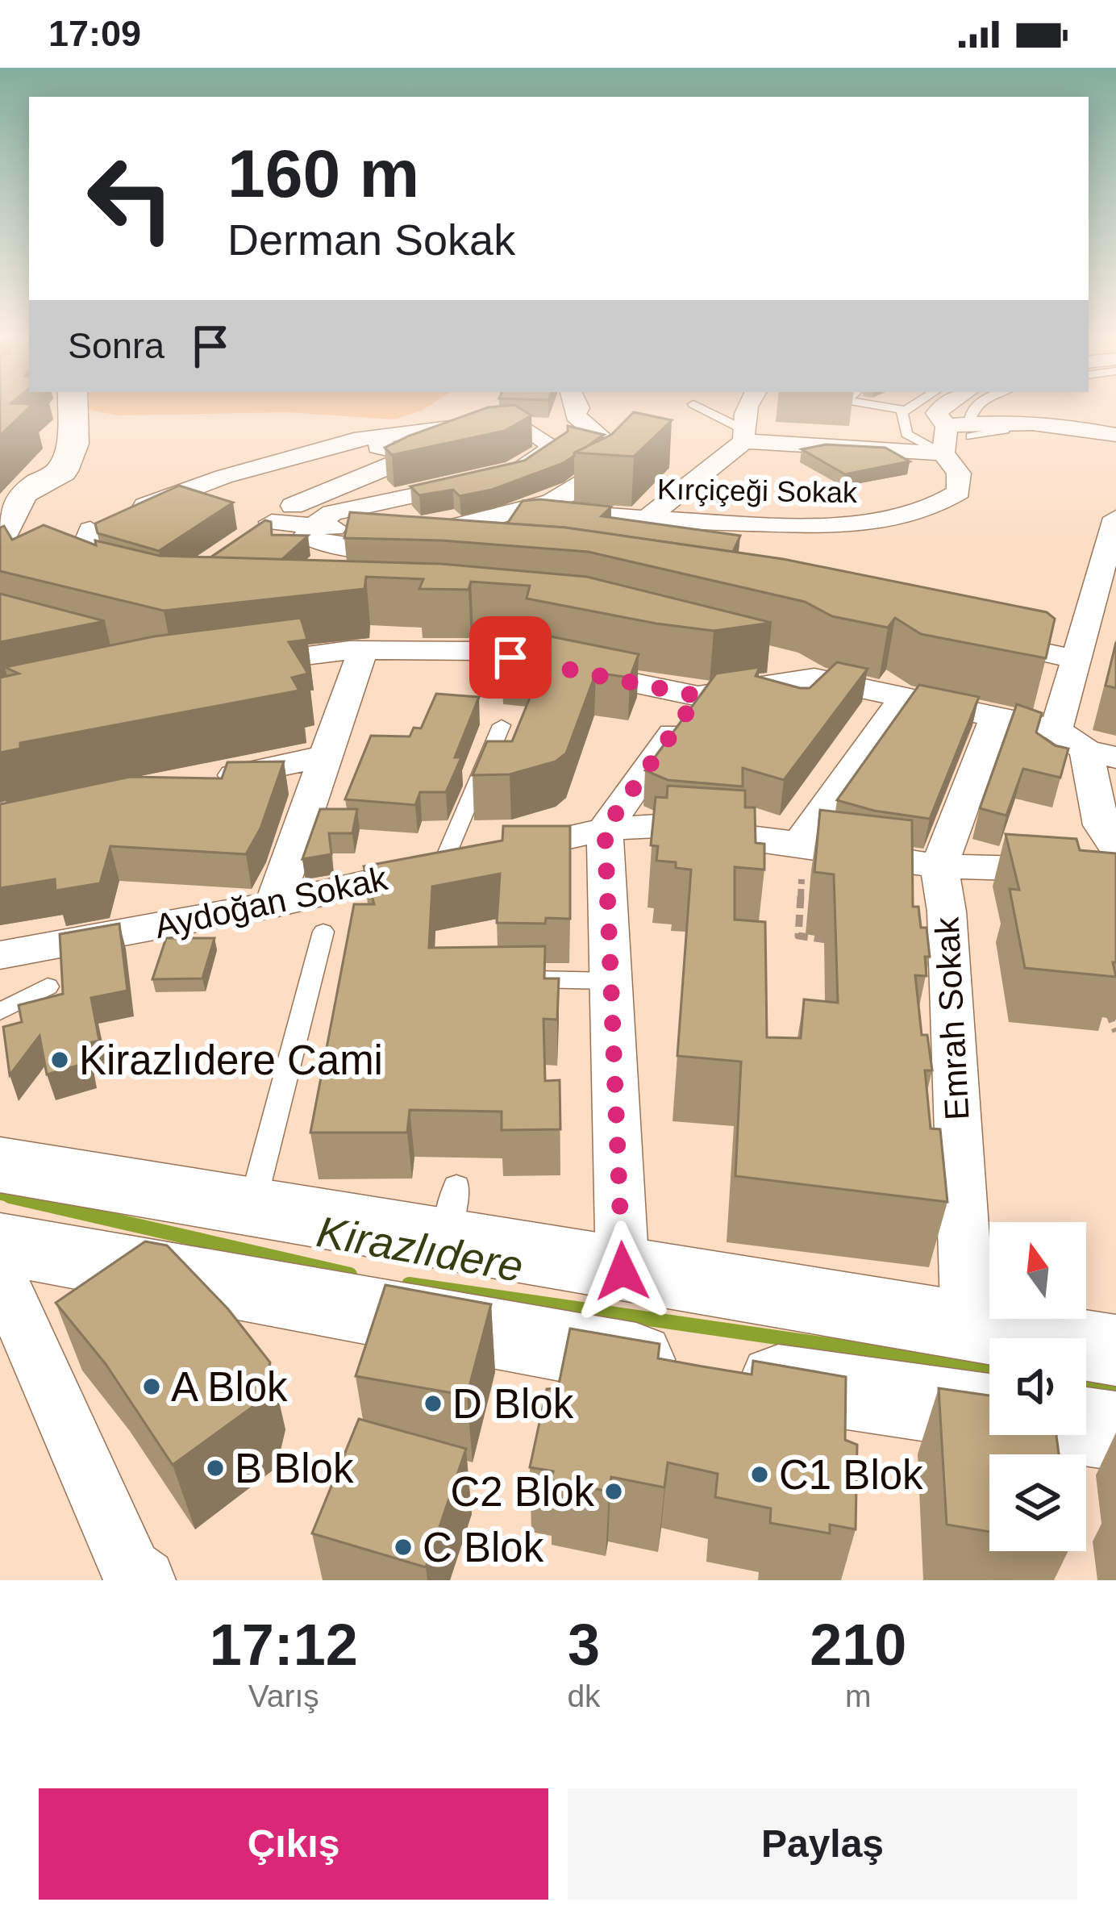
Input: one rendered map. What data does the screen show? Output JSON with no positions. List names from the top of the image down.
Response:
{
  "streets": {
    "street": ["Kırçiçeği Sokak", "Aydoğan Sokak", "Emrah Sokak"]
  },
  "crossings": [
    ["Aydoğan Sokak", "Emrah Sokak"]
  ],
  "water": ["Kirazlıdere"],
  "places": [
    "Kirazlıdere Cami",
    "A Blok",
    "D Blok",
    "B Blok",
    "C1 Blok",
    "C2 Blok",
    "C Blok"
  ],
  "north": "top",
  "page": {
    "status": "17:09",
    "turn": ["160 m", "Derman Sokak"],
    "then": "Sonra",
    "eta": [
      "17:12",
      "Varış",
      "3",
      "dk",
      "210",
      "m"
    ],
    "buttons": ["Çıkış", "Paylaş"]
  }
}
